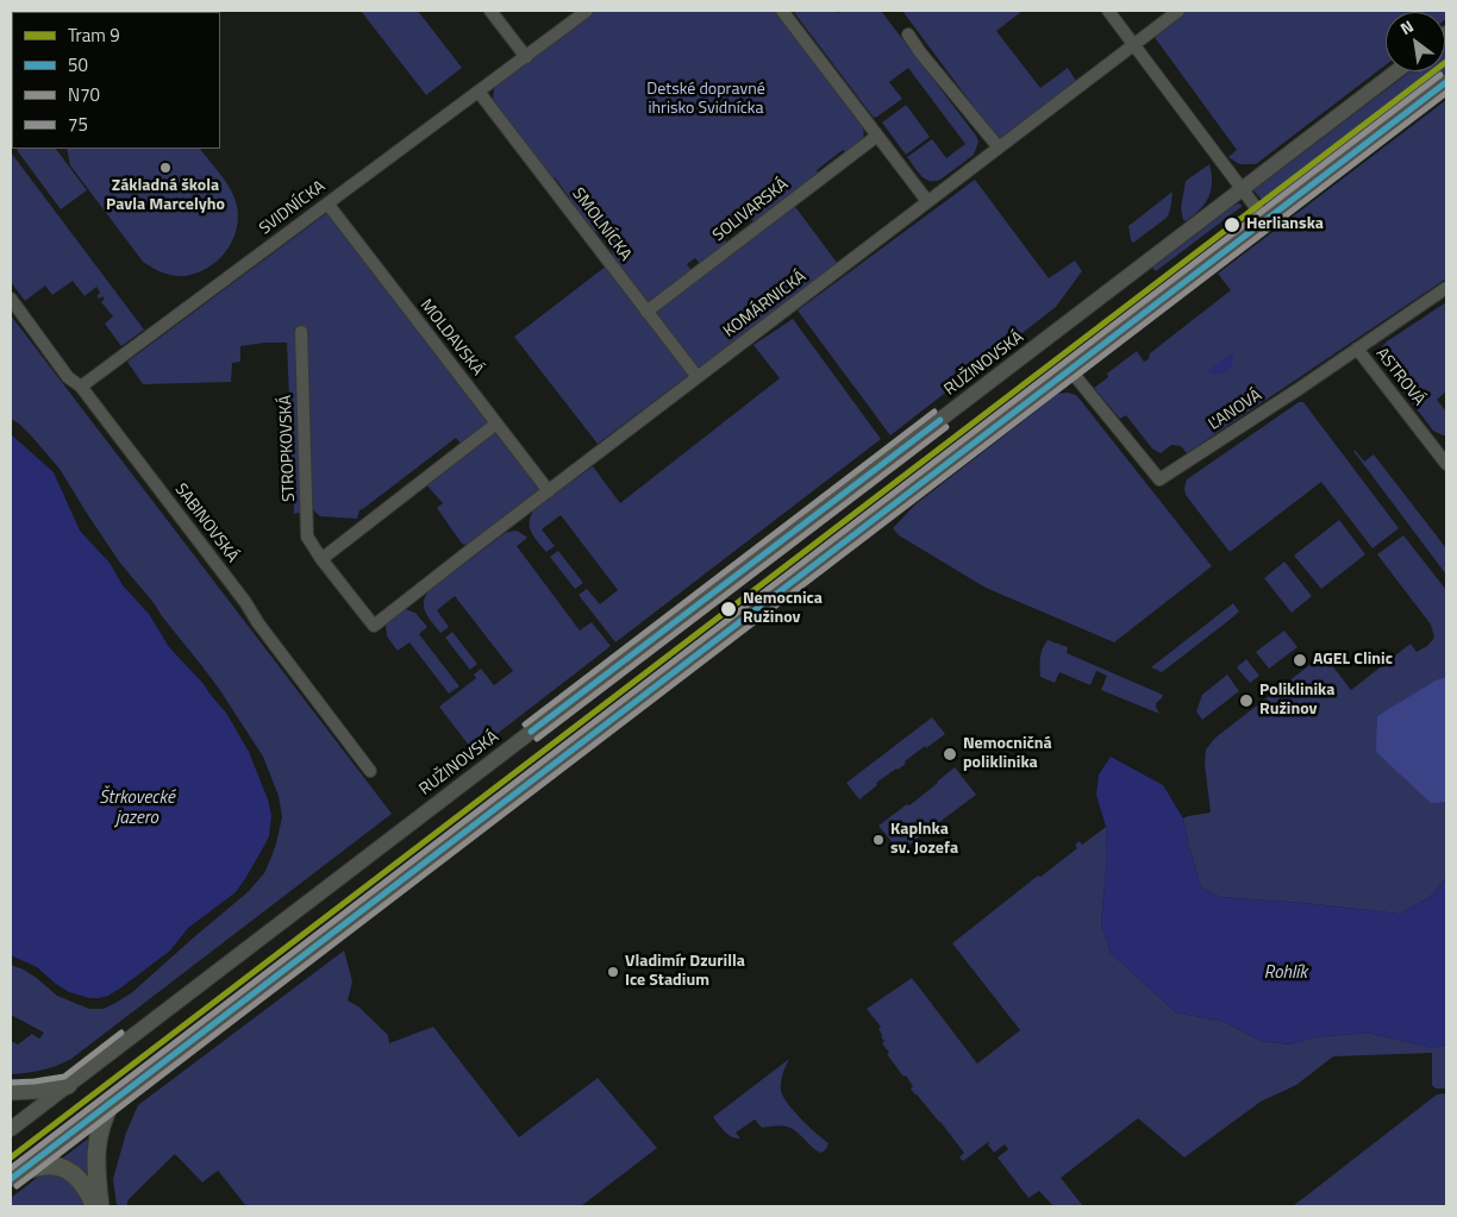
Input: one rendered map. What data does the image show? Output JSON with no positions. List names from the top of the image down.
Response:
{
  "streets": {
    "street": [
      "SVIDNÍCKA",
      "SOLIVARSKÁ",
      "SMOLNÍCKA",
      "KOMÁRNICKÁ",
      "MOLDAVSKÁ",
      "RUŽINOVSKÁ",
      "ASTROVÁ",
      "ĽANOVÁ",
      "STROPKOVSKÁ",
      "SABINOVSKÁ"
    ]
  },
  "crossings": [
    ["SVIDNÍCKA", "SMOLNÍCKA"],
    ["SVIDNÍCKA", "MOLDAVSKÁ"],
    ["SVIDNÍCKA", "SABINOVSKÁ"],
    ["SOLIVARSKÁ", "SMOLNÍCKA"],
    ["SMOLNÍCKA", "KOMÁRNICKÁ"],
    ["KOMÁRNICKÁ", "MOLDAVSKÁ"],
    ["KOMÁRNICKÁ", "STROPKOVSKÁ"],
    ["ASTROVÁ", "ĽANOVÁ"]
  ],
  "water": ["Štrkovecké jazero", "Rohlík"],
  "parks": ["Detské dopravné ihrisko Svidnícka"],
  "places": [
    "Základná škola Pavla Marcelyho",
    "Herlianska",
    "Nemocnica Ružinov",
    "AGEL Clinic",
    "Poliklinika Ružinov",
    "Nemocničná poliklinika",
    "Kaplnka sv. Jozefa",
    "Vladimír Dzurilla Ice Stadium"
  ],
  "lines": [
    "tram line 9",
    "transit line 75",
    "transit line 50",
    "transit line N70"
  ],
  "legend": [
    "Tram 9",
    "50",
    "N70",
    "75"
  ],
  "north": "top left"
}
